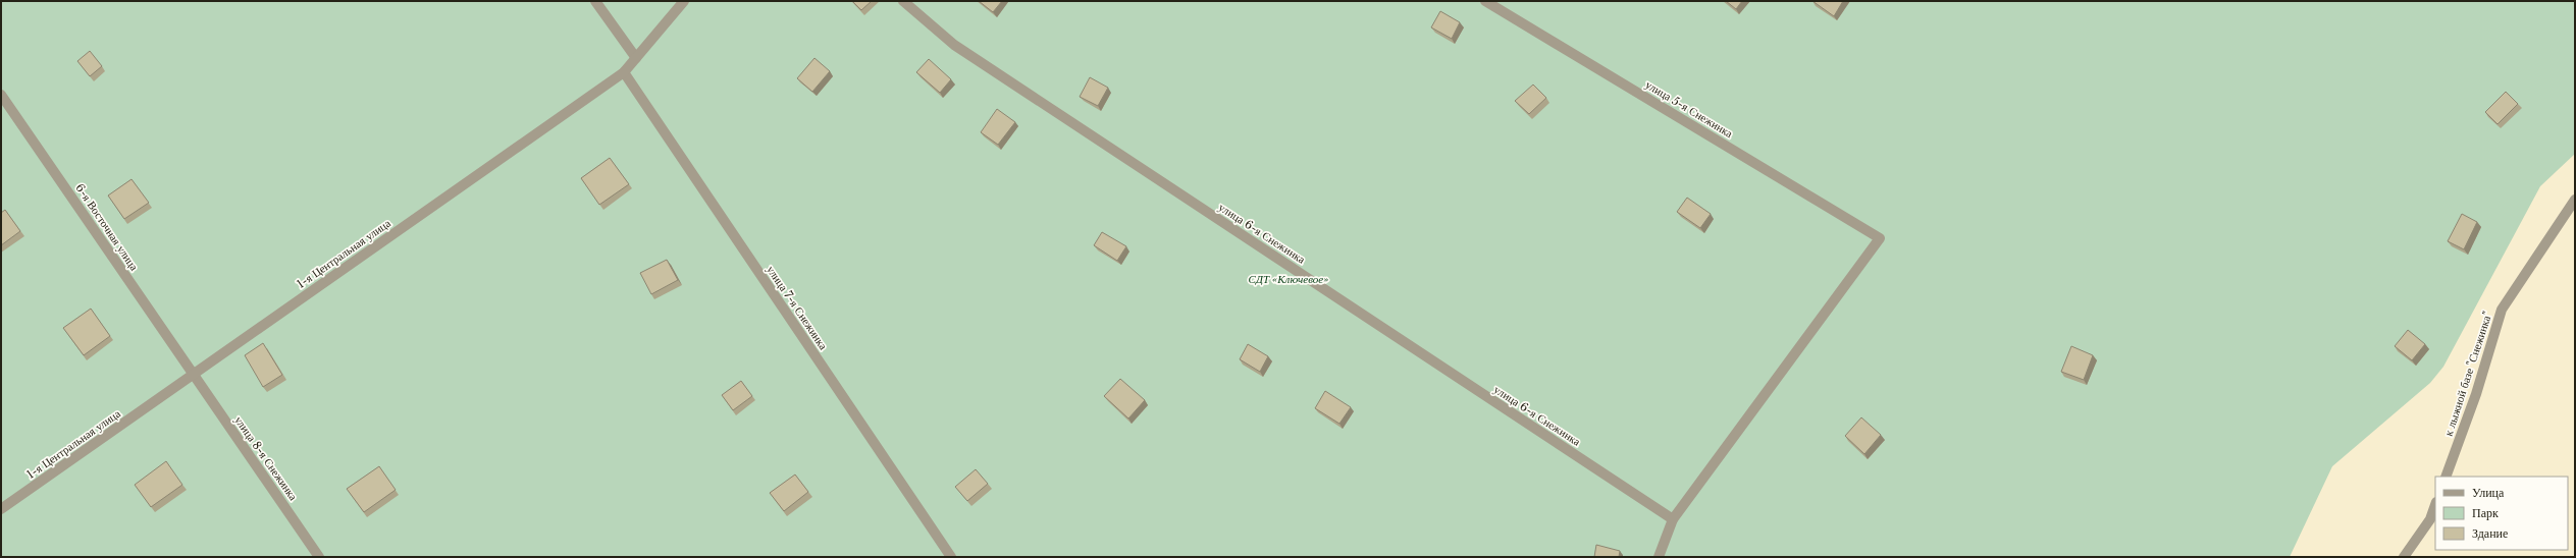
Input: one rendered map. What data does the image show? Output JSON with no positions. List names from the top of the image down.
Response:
{
  "streets": {
    "street": [
      "улица 5-я Снежинка",
      "6-я Восточная улица",
      "улица 6-я Снежинка",
      "1-я Центральная улица",
      "улица 7-я Снежинка",
      "к лыжной базе \"Снежинка\"",
      "улица 8-я Снежинка"
    ]
  },
  "crossings": [
    ["улица 5-я Снежинка", "улица 6-я Снежинка"],
    ["6-я Восточная улица", "1-я Центральная улица"],
    ["6-я Восточная улица", "улица 8-я Снежинка"],
    ["1-я Центральная улица", "улица 7-я Снежинка"],
    ["1-я Центральная улица", "улица 8-я Снежинка"]
  ],
  "parks": ["СДТ «Ключевое»"],
  "legend": ["Улица", "Парк", "Здание"]
}
